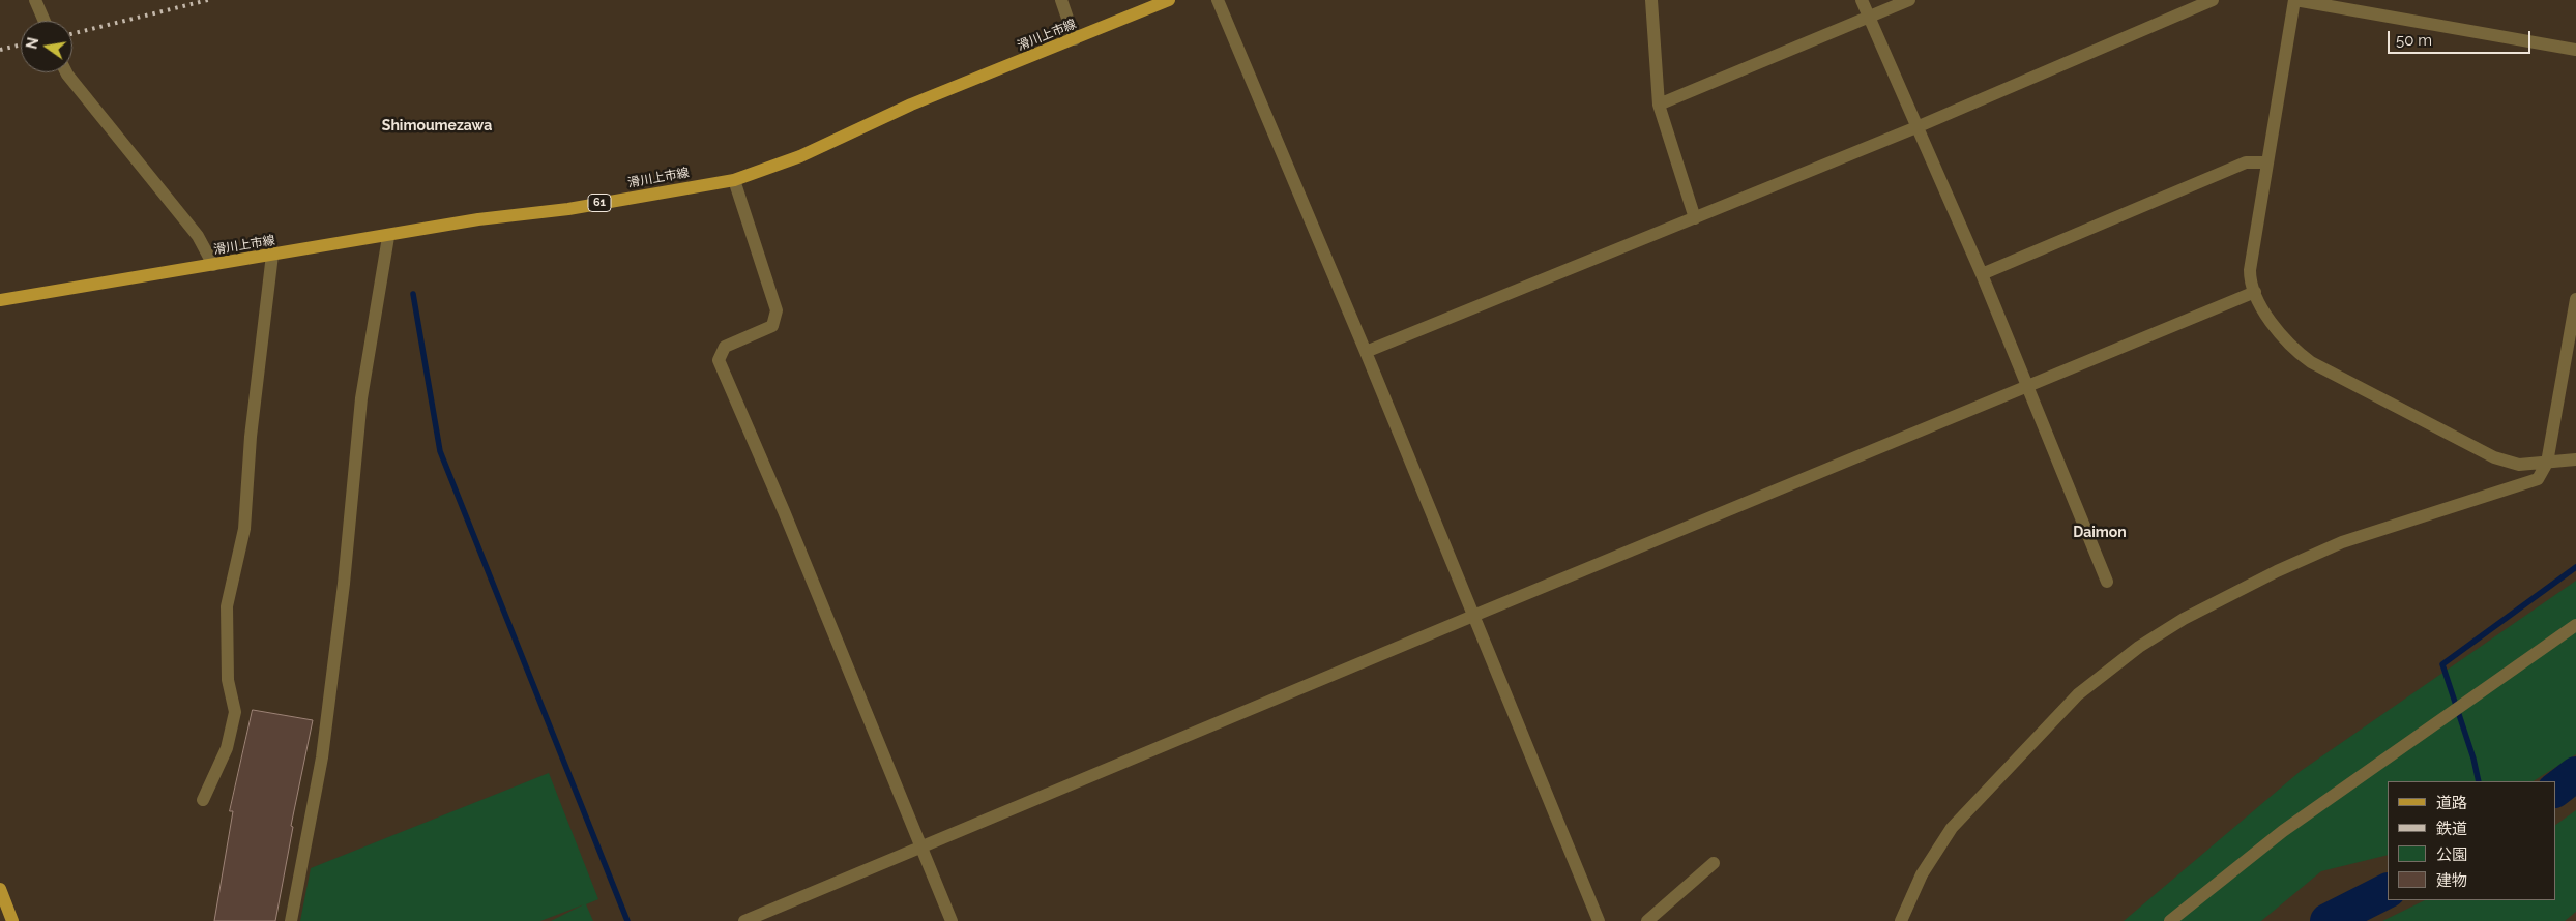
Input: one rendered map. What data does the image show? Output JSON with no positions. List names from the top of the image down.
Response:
{
  "streets": {
    "main road": ["滑川上市線", "61"]
  },
  "districts": ["Shimoumezawa", "Daimon"],
  "legend": [
    "道路",
    "鉄道",
    "公園",
    "建物"
  ],
  "scale_bar": "50 m",
  "north": "left"
}
